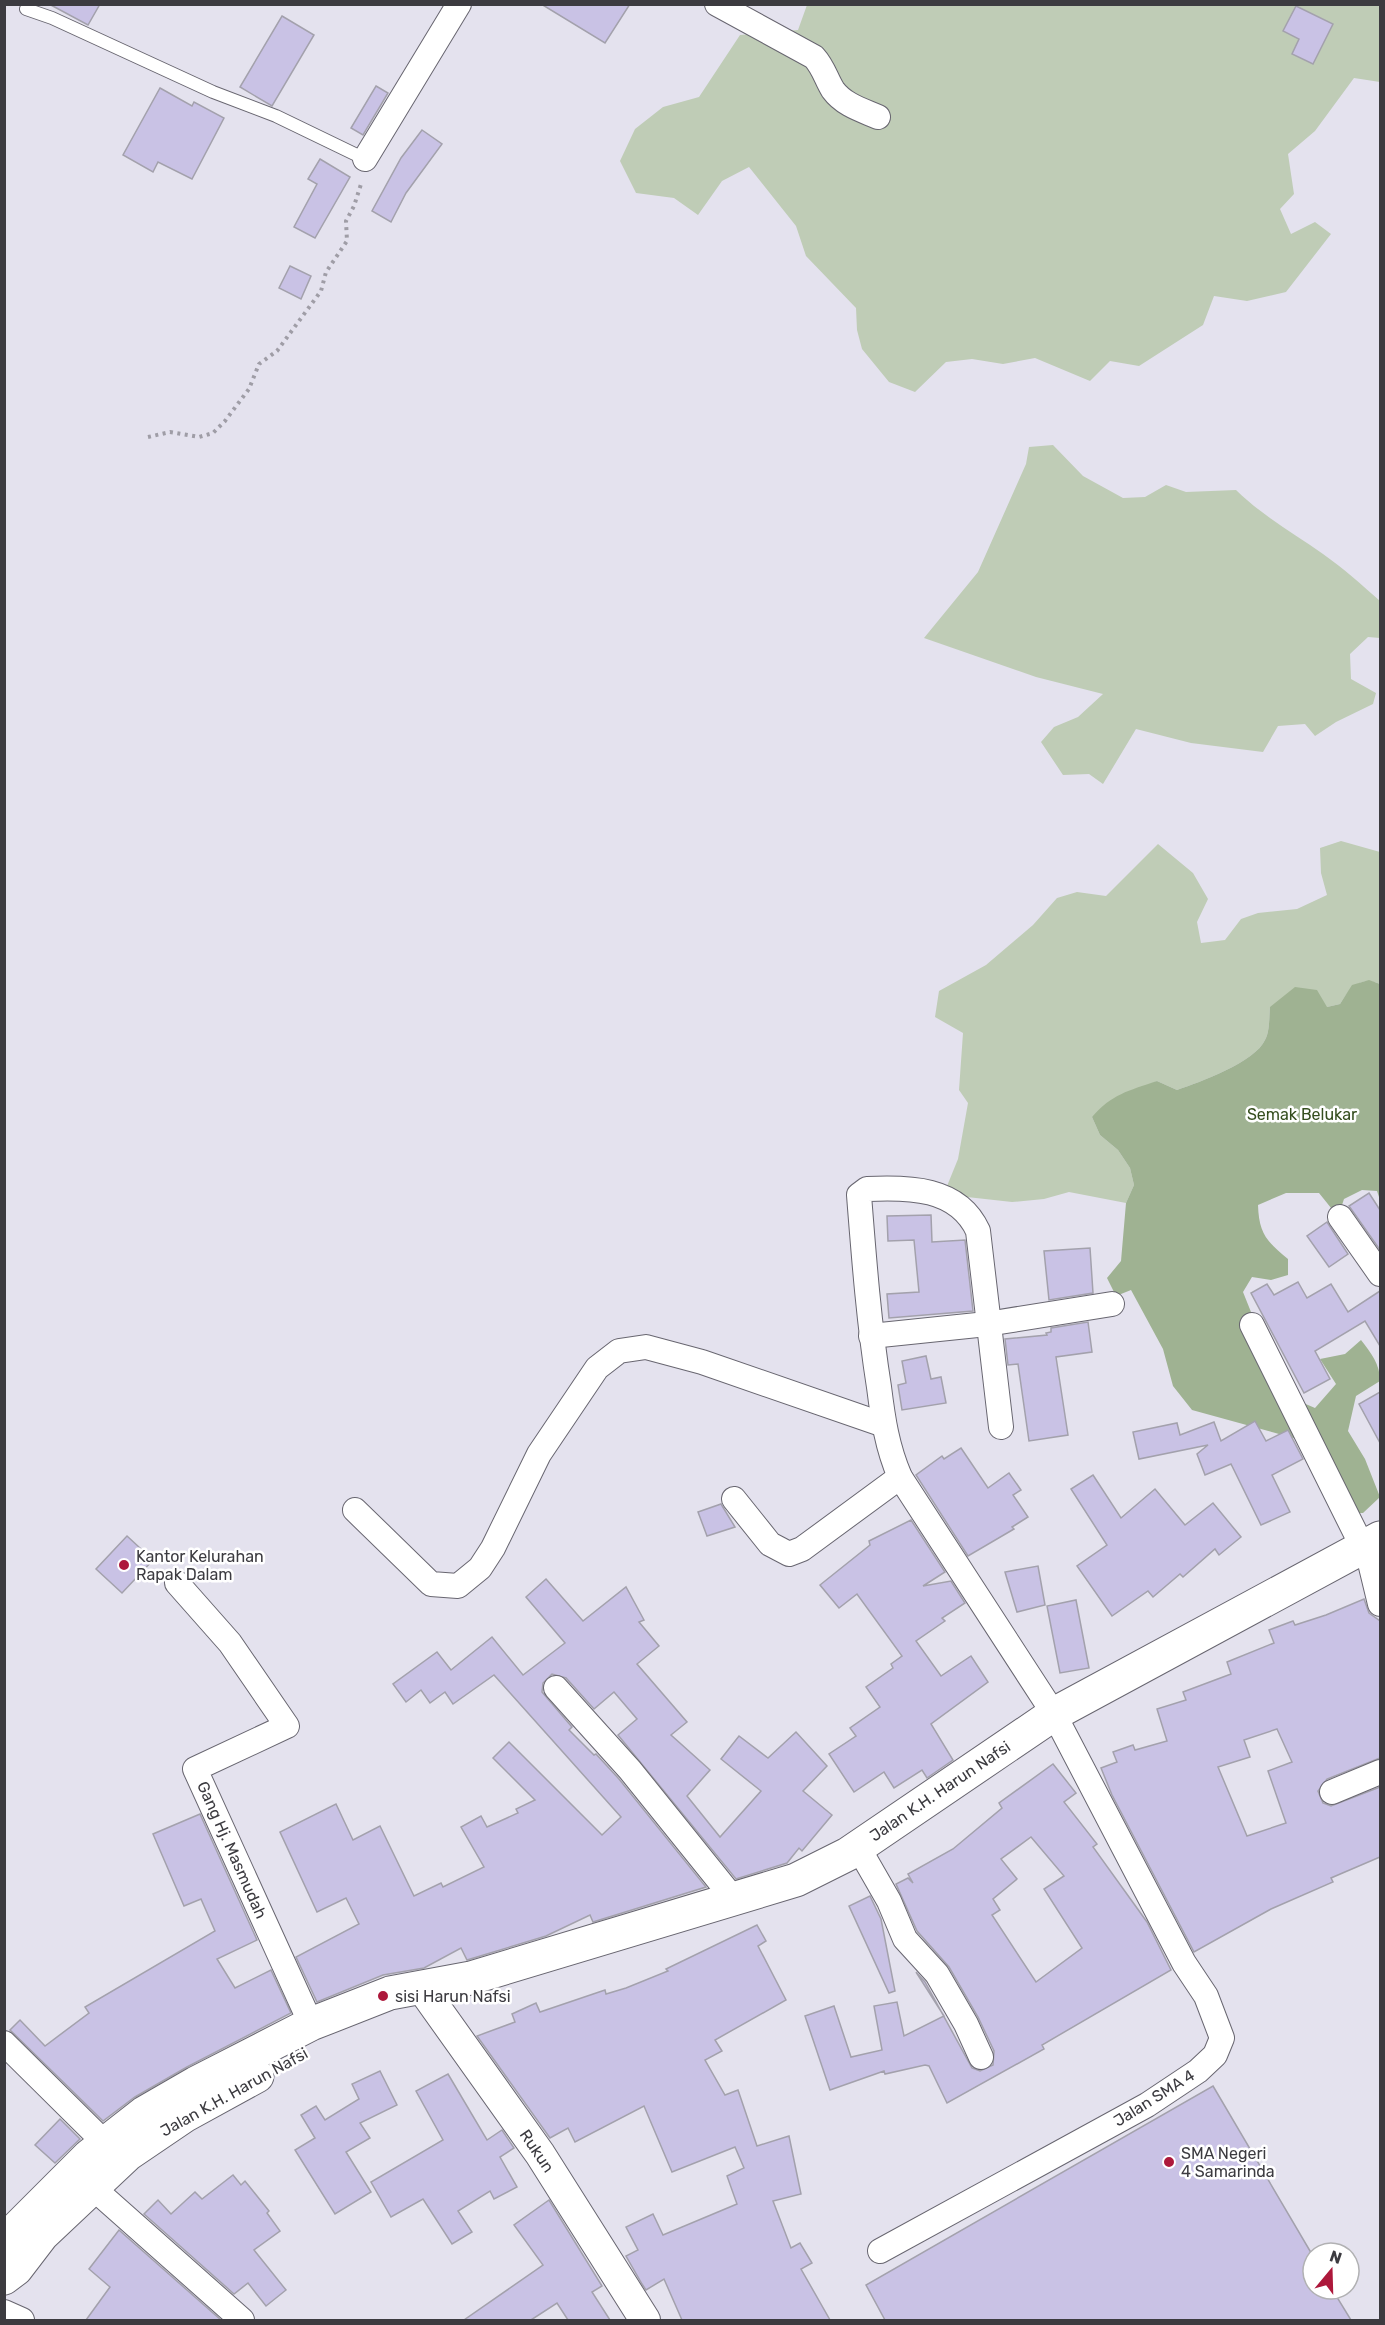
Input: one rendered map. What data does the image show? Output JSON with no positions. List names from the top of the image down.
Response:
{
  "streets": {
    "main road": ["Jalan K.H. Harun Nafsi"],
    "street": ["Gang Hj. Masmudah", "Jalan SMA 4", "Rukun"]
  },
  "crossings": [
    ["Jalan K.H. Harun Nafsi", "Gang Hj. Masmudah"],
    ["Jalan K.H. Harun Nafsi", "Jalan SMA 4"],
    ["Jalan K.H. Harun Nafsi", "Rukun"]
  ],
  "parks": ["Semak Belukar"],
  "places": ["Kantor Kelurahan Rapak Dalam", "sisi Harun Nafsi", "SMA Negeri 4 Samarinda"],
  "north": "top"
}
